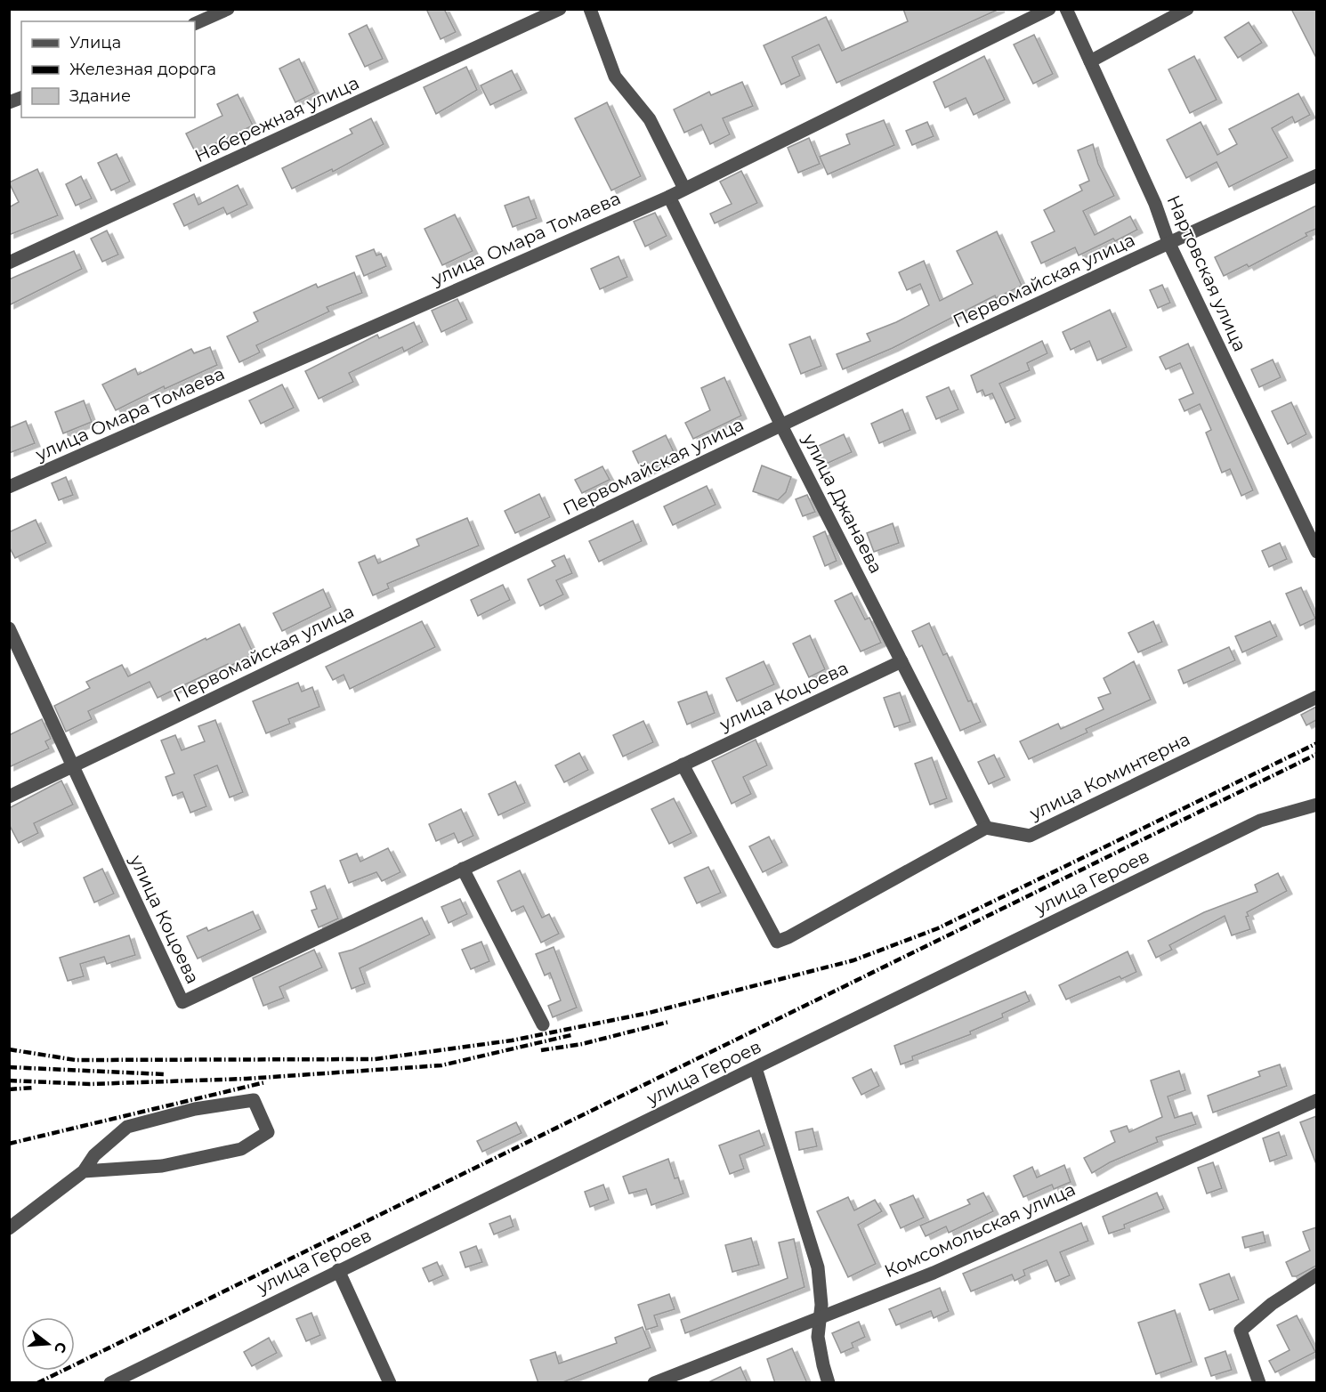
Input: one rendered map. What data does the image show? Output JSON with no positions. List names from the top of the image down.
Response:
{
  "streets": {
    "street": [
      "Набережная улица",
      "улица Омара Томаева",
      "Нартовская улица",
      "Первомайская улица",
      "улица Джанаева",
      "улица Коцоева",
      "улица Коминтерна",
      "улица Героев",
      "Комсомольская улица"
    ]
  },
  "crossings": [
    ["улица Омара Томаева", "улица Джанаева"],
    ["Нартовская улица", "Первомайская улица"],
    ["Первомайская улица", "улица Джанаева"],
    ["Первомайская улица", "улица Коцоева"],
    ["улица Джанаева", "улица Коцоева"],
    ["улица Джанаева", "улица Коминтерна"]
  ],
  "legend": ["Улица", "Железная дорога", "Здание"],
  "north": "right"
}
